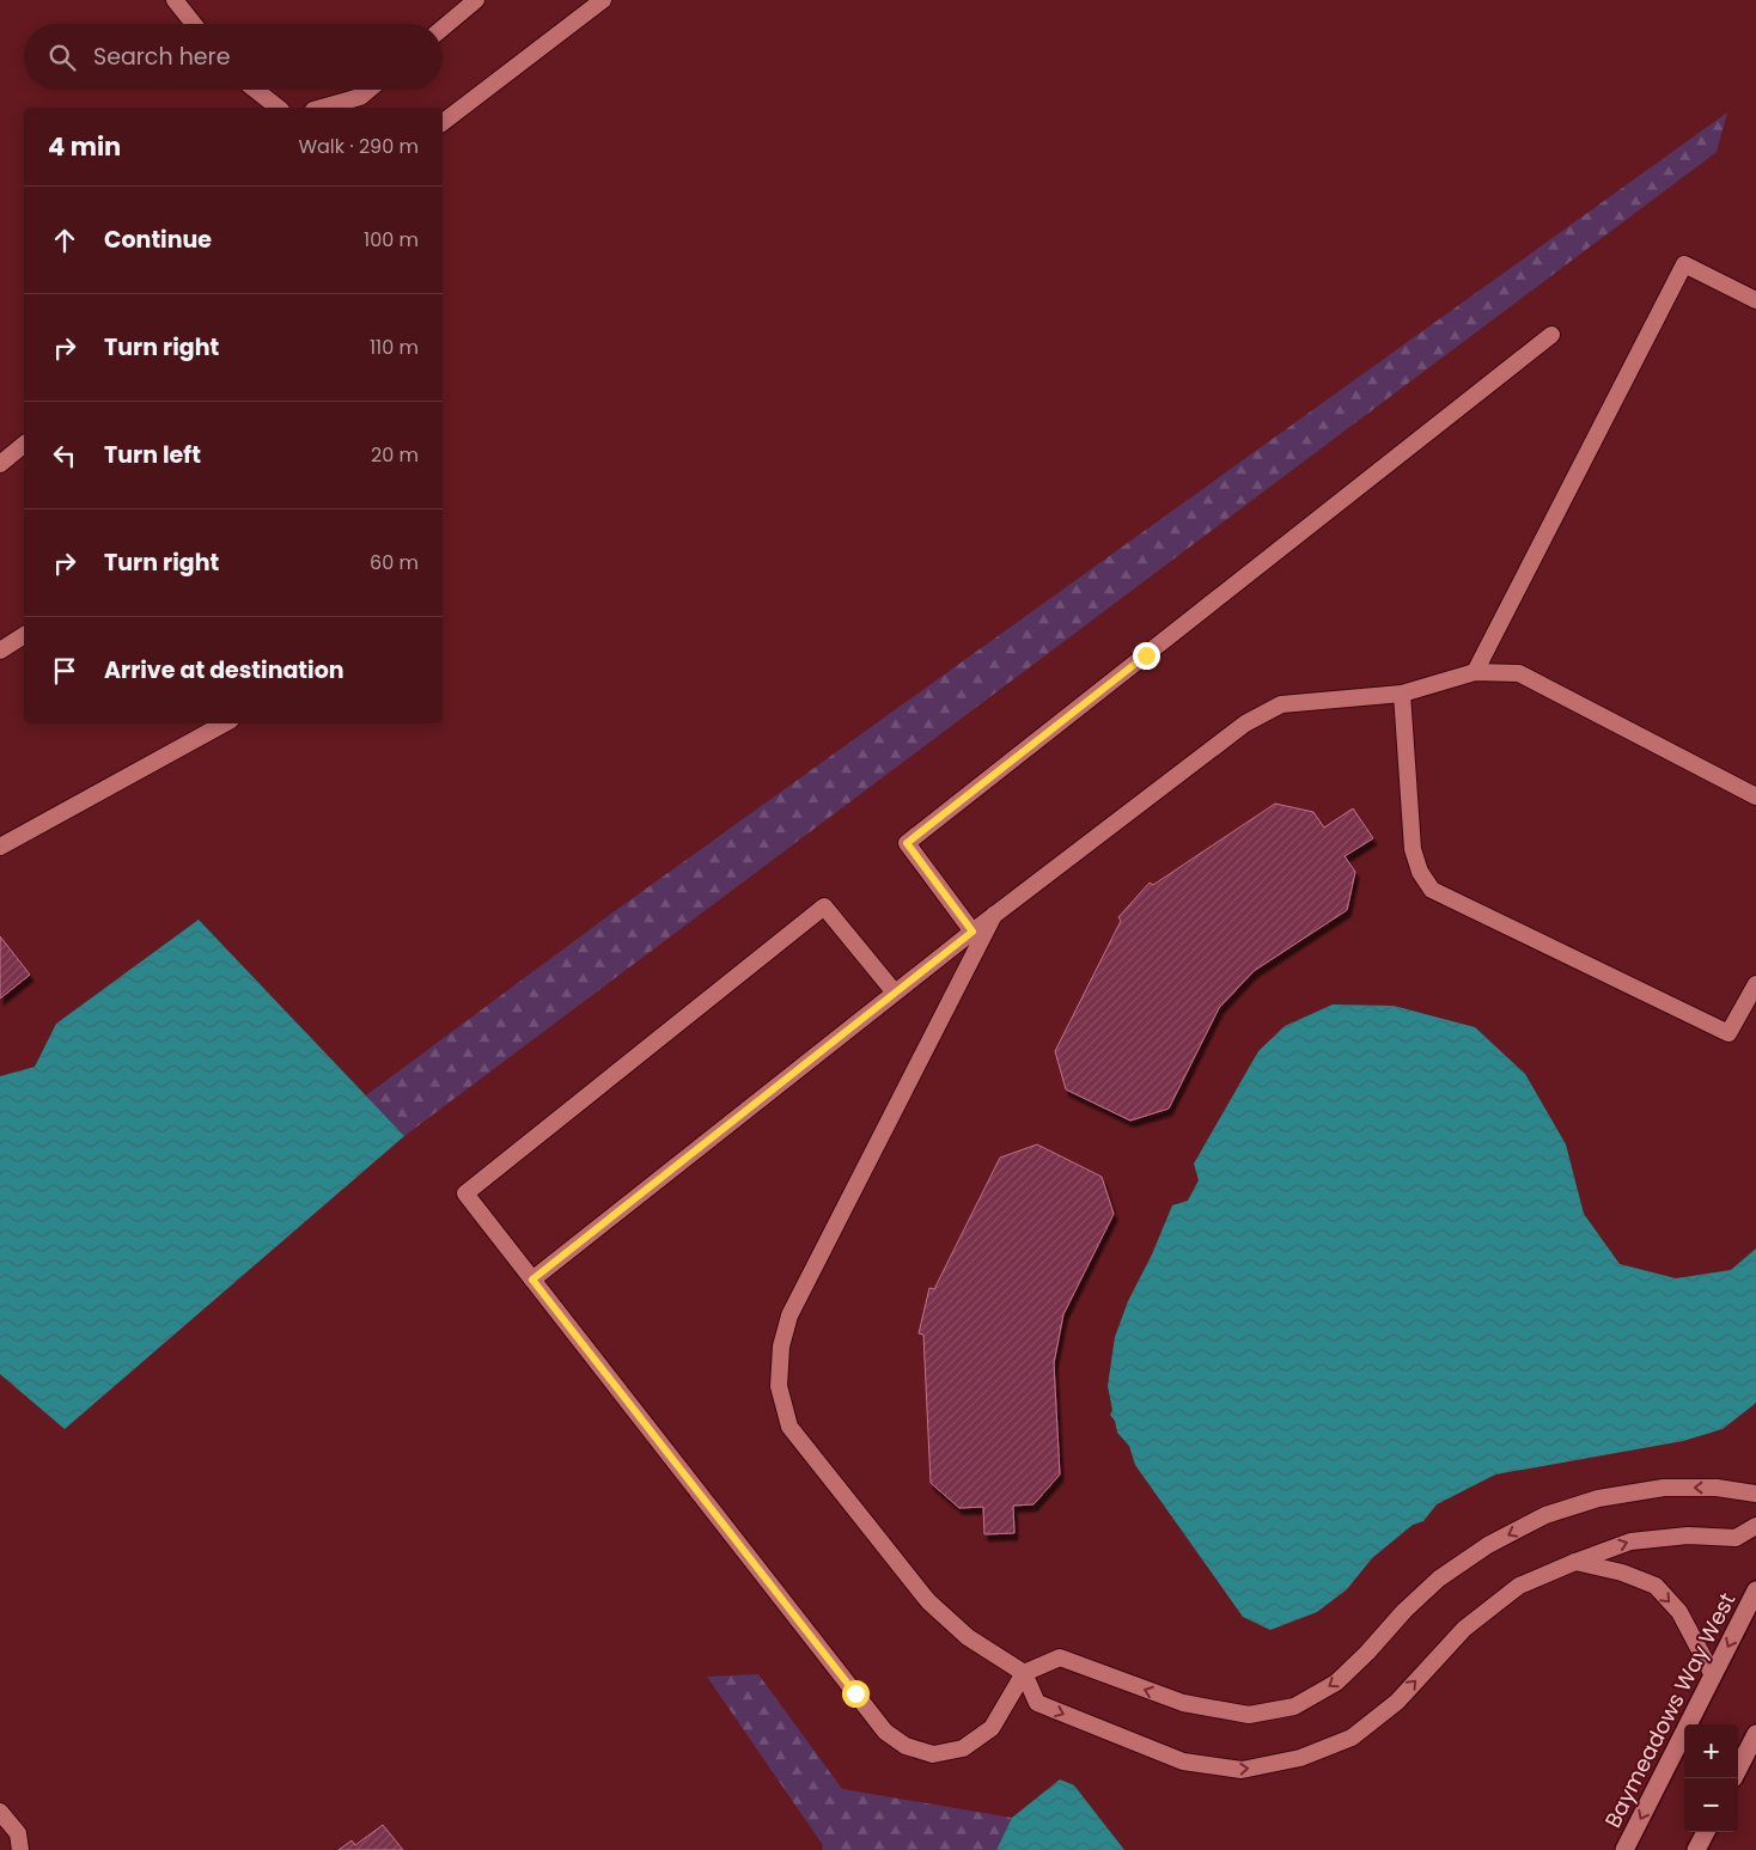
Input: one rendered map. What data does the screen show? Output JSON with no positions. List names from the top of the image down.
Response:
{
  "streets": {
    "street": ["Baymeadows Way West"]
  },
  "one_way": ["Baymeadows Way West"],
  "page": {
    "search": "Search here",
    "heading": ["4 min", "Walk · 290 m"],
    "list": [
      ["Continue", "100 m"],
      ["Turn right", "110 m"],
      ["Turn left", "20 m"],
      ["Turn right", "60 m"],
      "Arrive at destination"
    ],
    "map_buttons": ["+", "−"]
  }
}
